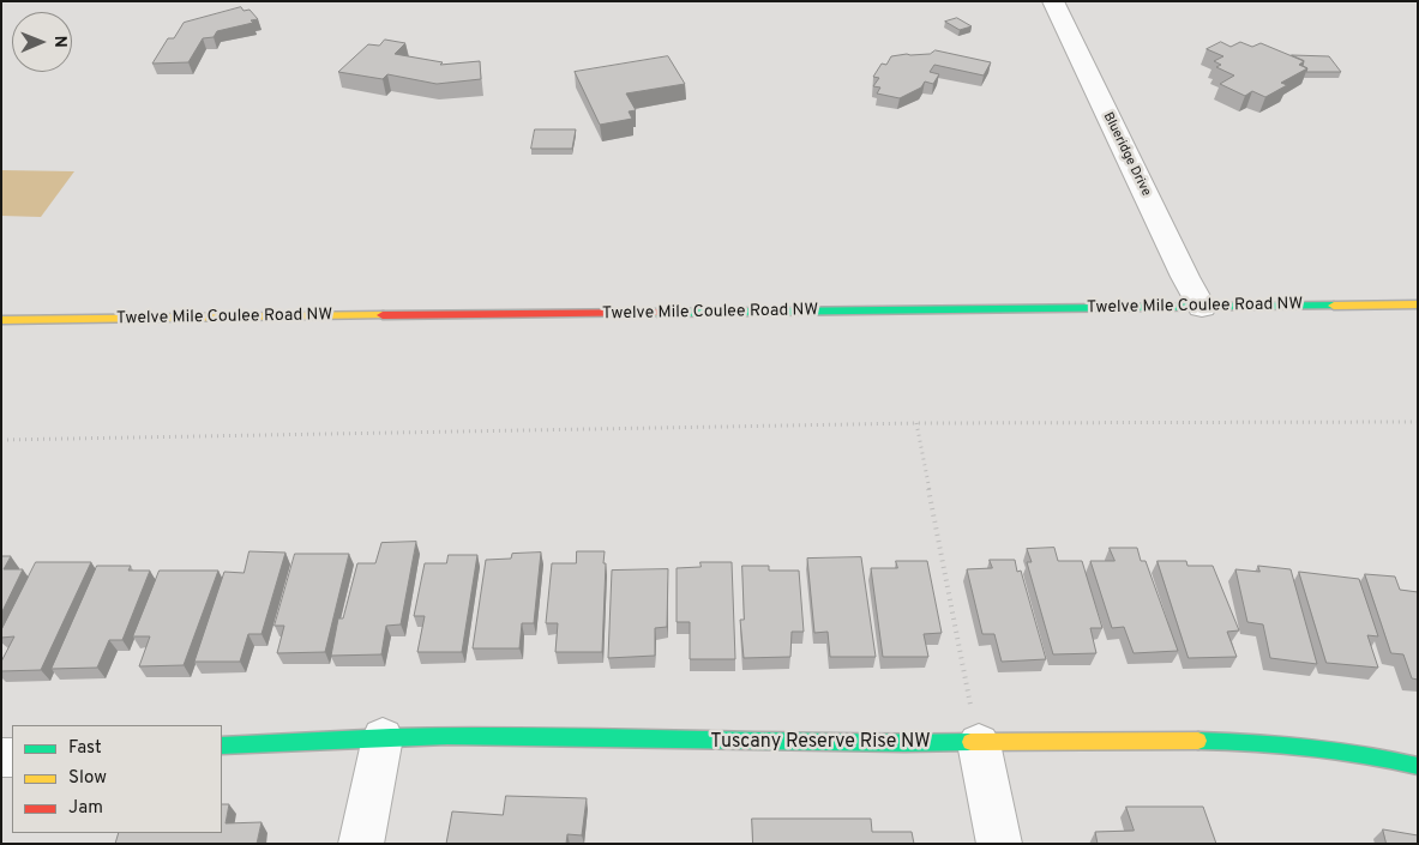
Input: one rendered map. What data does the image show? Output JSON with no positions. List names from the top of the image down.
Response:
{
  "streets": {
    "street": ["Blueridge Drive", "Twelve Mile Coulee Road NW", "Tuscany Reserve Rise NW"]
  },
  "crossings": [
    ["Blueridge Drive", "Twelve Mile Coulee Road NW"]
  ],
  "legend": ["Fast", "Slow", "Jam"],
  "north": "right"
}
